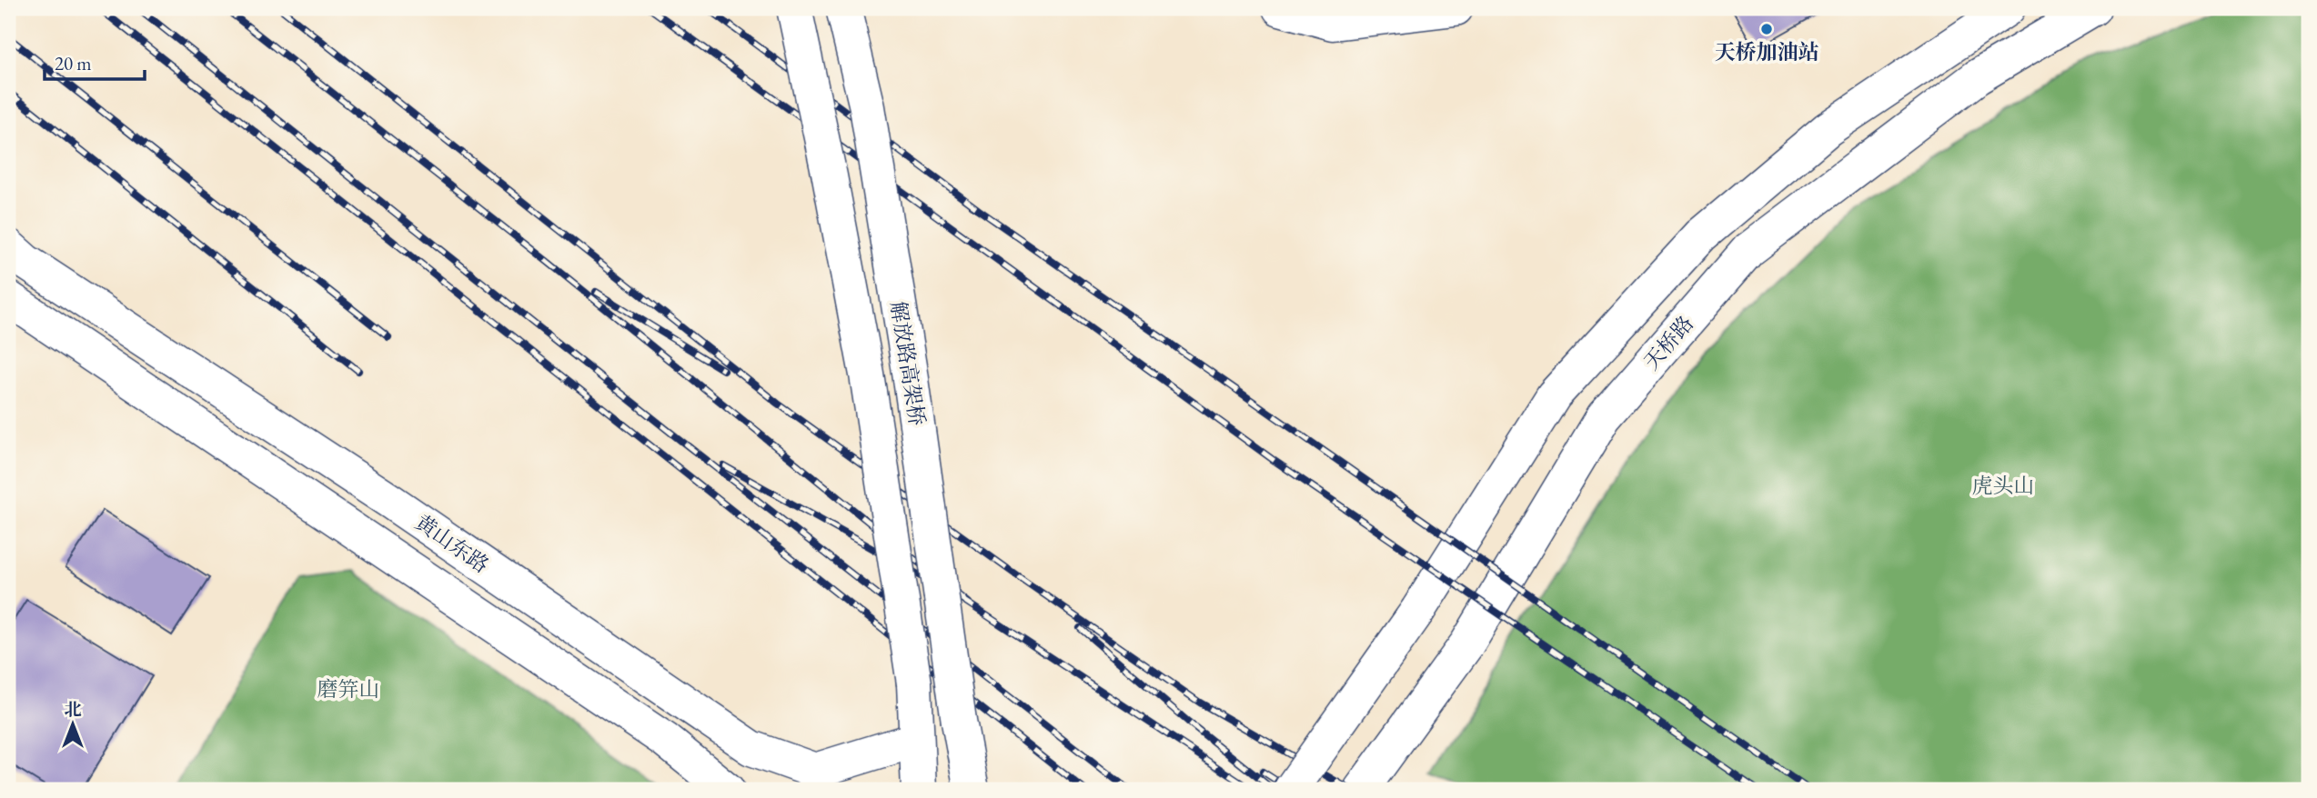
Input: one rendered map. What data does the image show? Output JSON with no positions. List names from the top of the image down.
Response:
{
  "streets": {
    "main road": ["天桥路", "解放路高架桥", "黄山东路"]
  },
  "crossings": [
    ["解放路高架桥", "黄山东路"]
  ],
  "parks": ["虎头山", "磨笄山"],
  "places": ["天桥加油站"],
  "scale_bar": "20 m",
  "north": "top"
}
